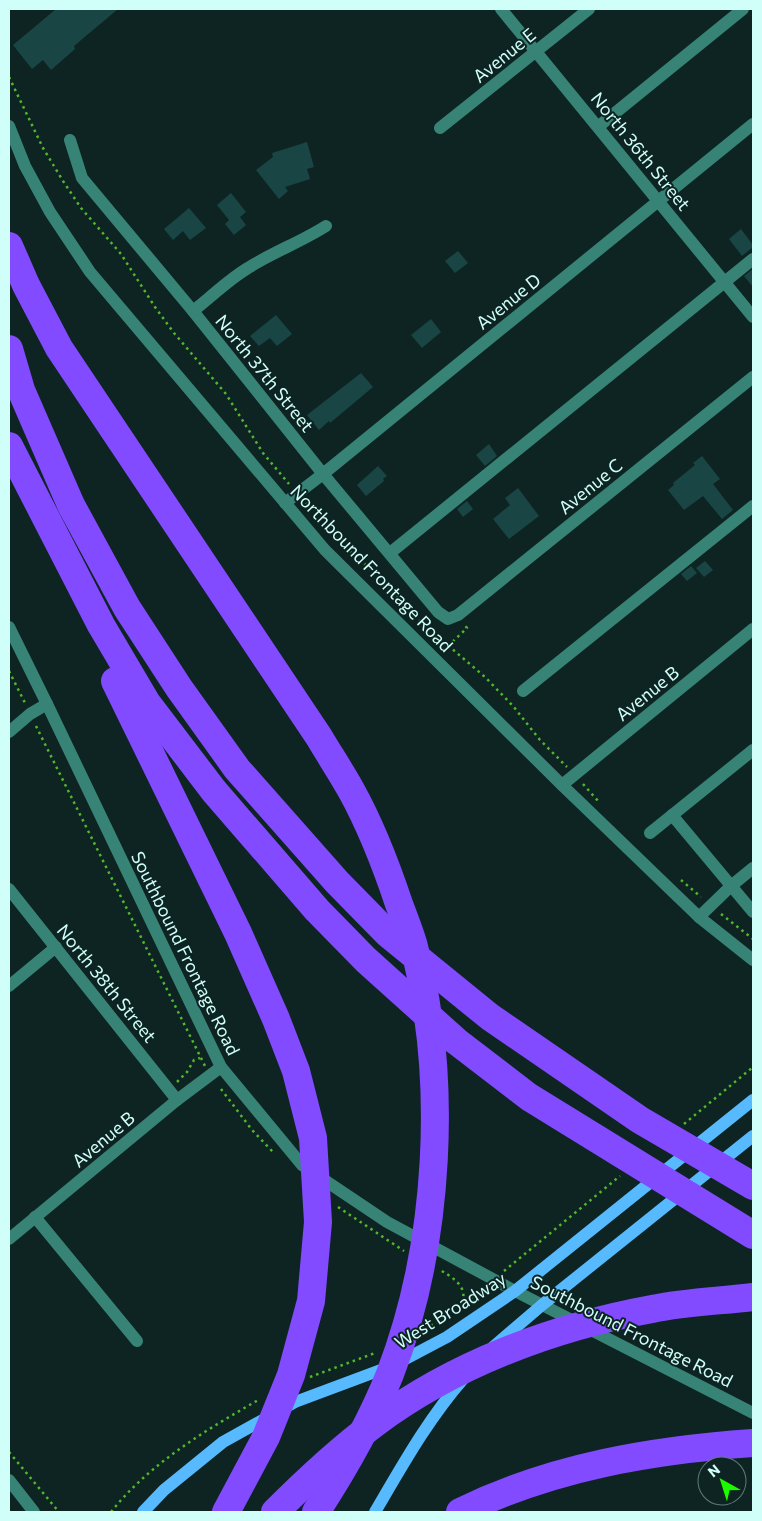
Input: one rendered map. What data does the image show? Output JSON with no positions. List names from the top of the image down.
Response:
{
  "streets": {
    "main road": ["West Broadway"],
    "street": [
      "Avenue E",
      "North 36th Street",
      "Avenue D",
      "North 37th Street",
      "Avenue C",
      "Northbound Frontage Road",
      "Avenue B",
      "Southbound Frontage Road",
      "North 38th Street"
    ]
  },
  "crossings": [
    ["Avenue E", "North 36th Street"],
    ["North 36th Street", "Avenue D"],
    ["Avenue D", "North 37th Street"],
    ["Avenue D", "Northbound Frontage Road"],
    ["North 37th Street", "Avenue C"],
    ["Northbound Frontage Road", "Avenue B"],
    ["Avenue B", "Southbound Frontage Road"],
    ["Avenue B", "North 38th Street"],
    ["Southbound Frontage Road", "West Broadway"]
  ],
  "north": "top left"
}
